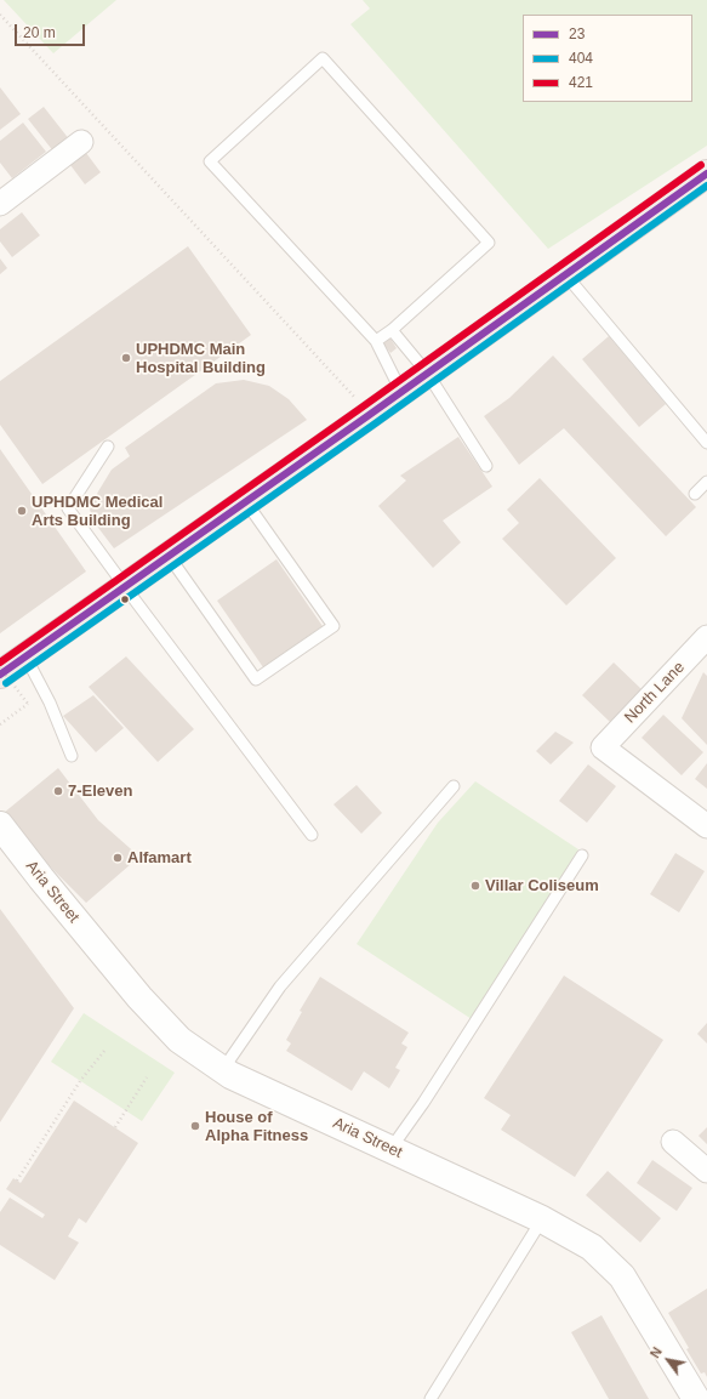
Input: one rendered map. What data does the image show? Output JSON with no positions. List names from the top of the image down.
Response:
{
  "streets": {
    "street": ["North Lane", "Aria Street"]
  },
  "places": [
    "UPHDMC Main Hospital Building",
    "UPHDMC Medical Arts Building",
    "7-Eleven",
    "Alfamart",
    "Villar Coliseum",
    "House of Alpha Fitness"
  ],
  "lines": ["transit line 421", "transit line 23", "transit line 404"],
  "legend": ["23", "404", "421"],
  "scale_bar": "20 m",
  "north": "top left"
}
